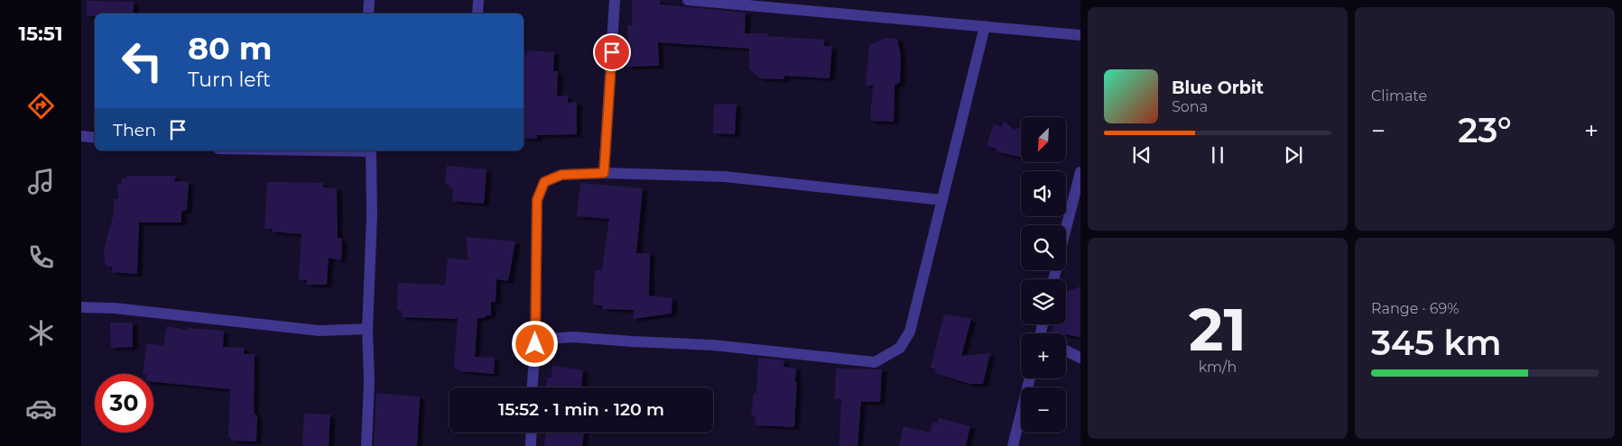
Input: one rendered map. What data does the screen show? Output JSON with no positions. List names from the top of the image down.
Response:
{
  "north": "bottom left",
  "page": {
    "tabs": "15:51",
    "tile": [
      "Climate",
      ["21", "km/h"],
      ["Range · 69%", "345 km"]
    ],
    "turn": ["80 m", "Turn left"],
    "song": ["Blue Orbit", "Sona"],
    "then": "Then",
    "heat": ["−", "23°", "+"],
    "map_buttons": ["+", "−"],
    "limit": "30",
    "trip": "15:52 · 1 min · 120 m"
  }
}
